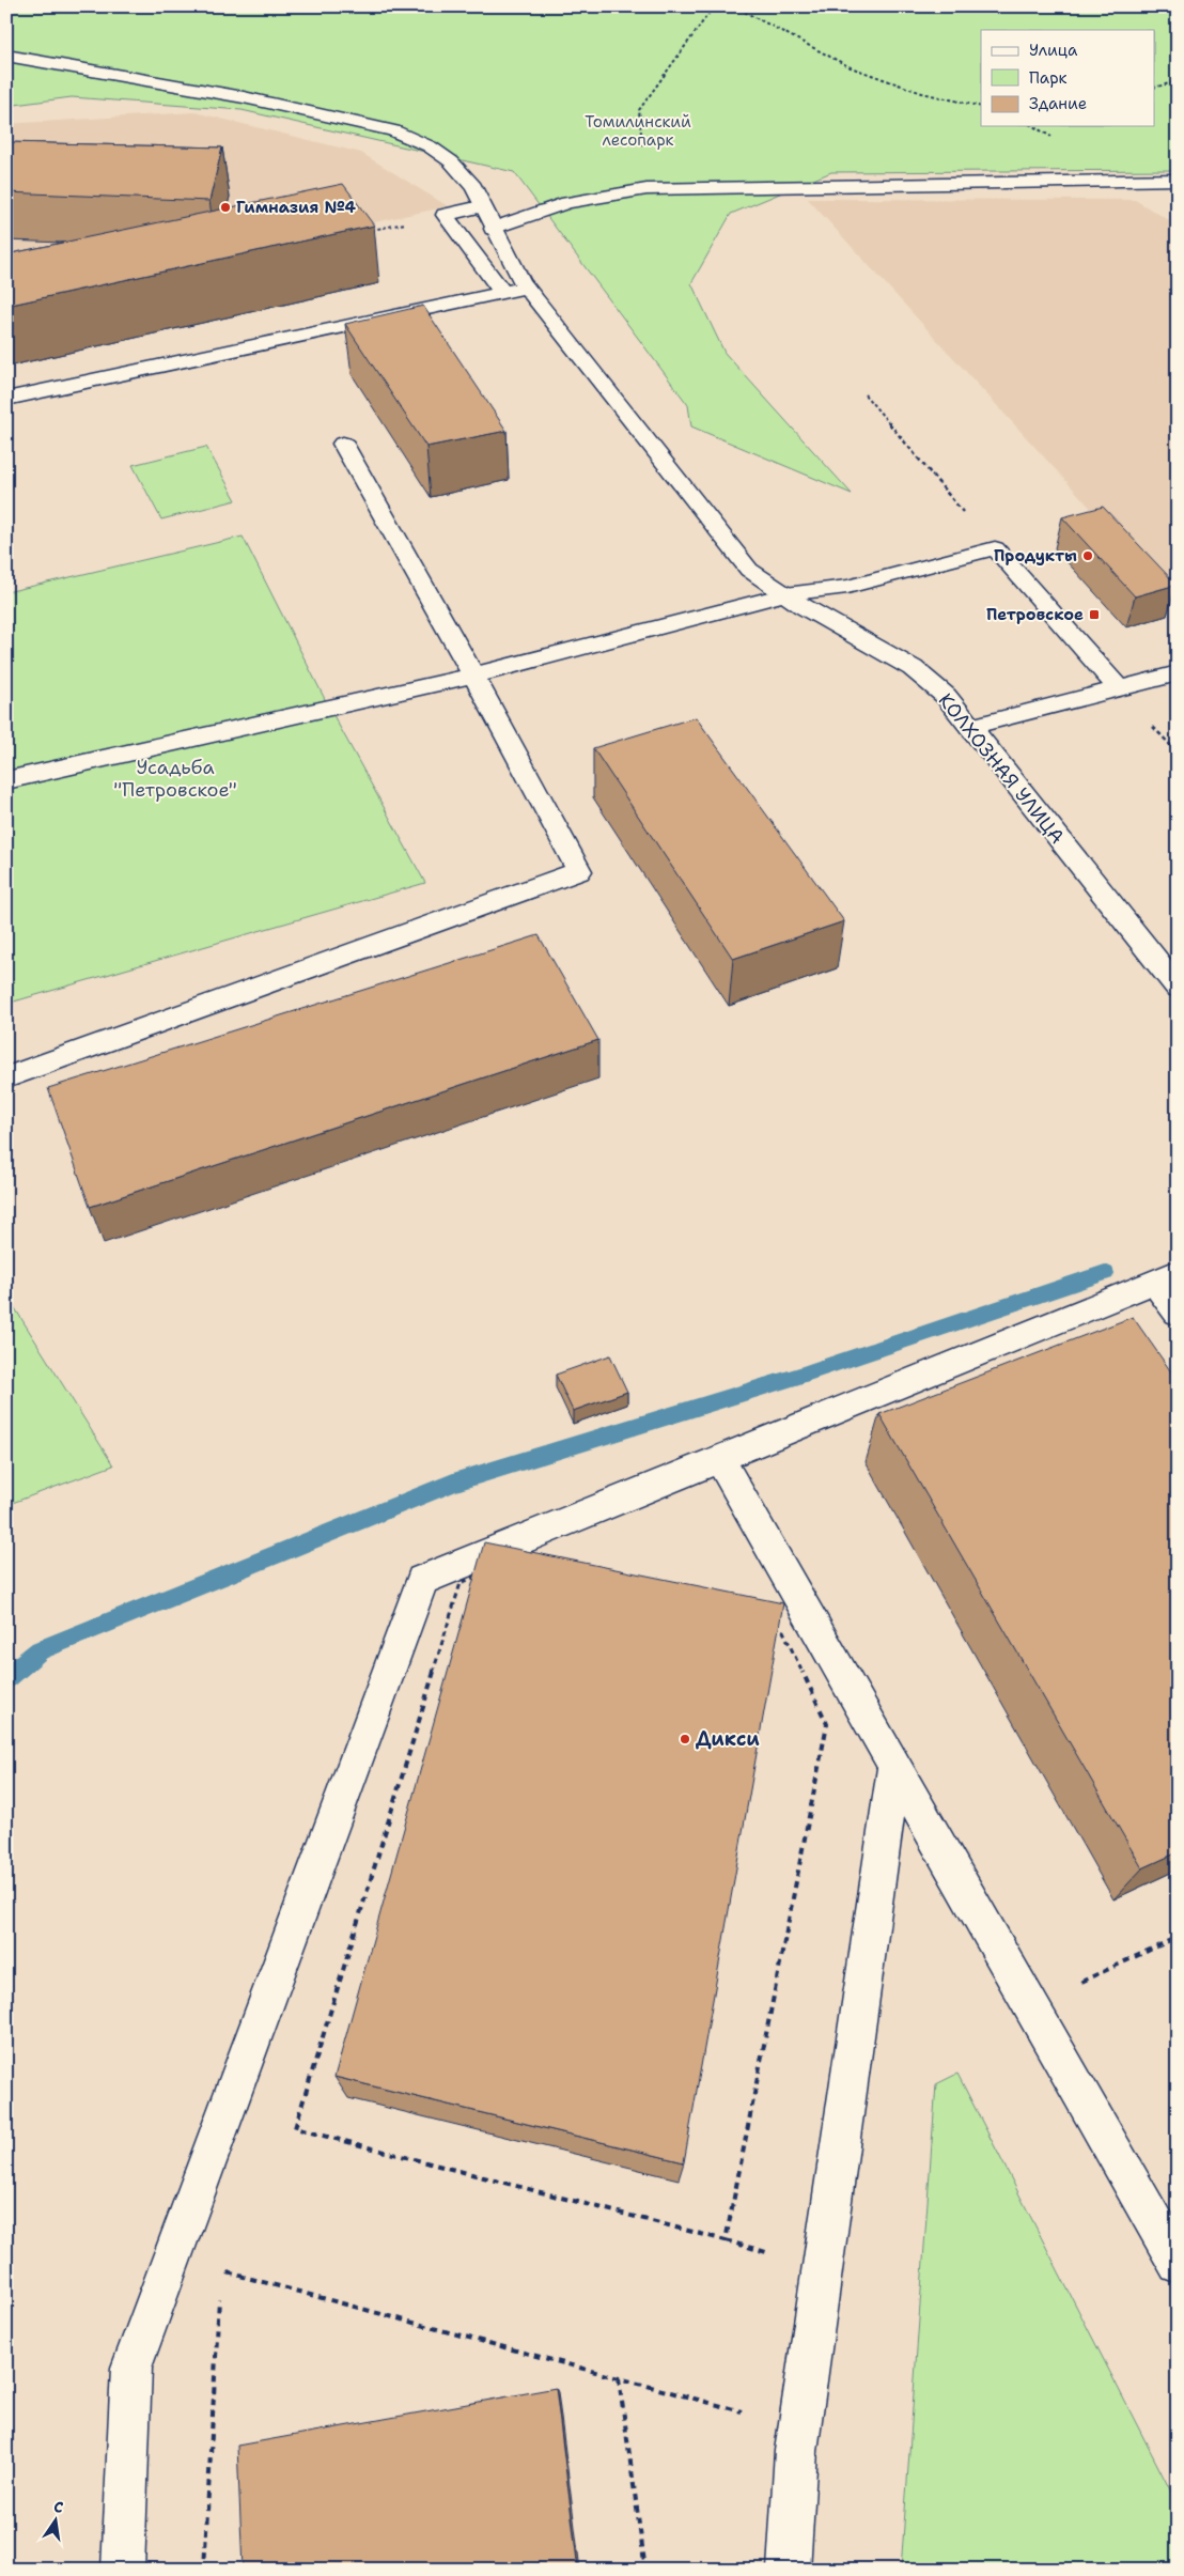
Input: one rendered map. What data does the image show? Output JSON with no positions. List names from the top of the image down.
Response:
{
  "streets": {
    "street": ["КОЛХОЗНАЯ УЛИЦА"]
  },
  "parks": ["Томилинский лесопарк", "Усадьба \"Петровское\""],
  "places": {
    "other": ["Гимназия №4", "Продукты", "Дикси"],
    "transit": ["Петровское"]
  },
  "legend": ["Улица", "Парк", "Здание"],
  "north": "top"
}
